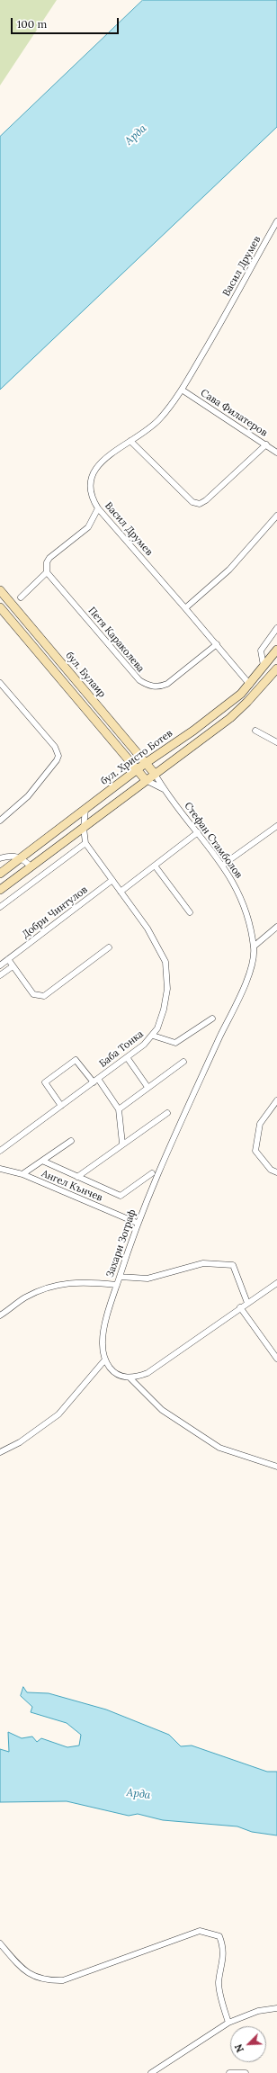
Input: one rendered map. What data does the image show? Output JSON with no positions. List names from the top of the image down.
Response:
{
  "streets": {
    "main road": ["бул. Булаир", "бул. Христо Ботев"],
    "street": [
      "Васил Друмев",
      "Сава Филатеров",
      "Петя Караколева",
      "Стефан Стамболов",
      "Добри Чинтулов",
      "Баба Тонка",
      "Ангел Кънчев",
      "Захари Зограф"
    ]
  },
  "crossings": [
    ["Васил Друмев", "Сава Филатеров"],
    ["Васил Друмев", "Петя Караколева"],
    ["Васил Друмев", "бул. Христо Ботев"],
    ["бул. Булаир", "бул. Христо Ботев"],
    ["бул. Булаир", "Стефан Стамболов"],
    ["бул. Христо Ботев", "Баба Тонка"],
    ["Стефан Стамболов", "Захари Зограф"],
    ["Добри Чинтулов", "Баба Тонка"],
    ["Ангел Кънчев", "Захари Зограф"]
  ],
  "water": ["Арда"],
  "scale_bar": "100 m",
  "north": "bottom left"
}
